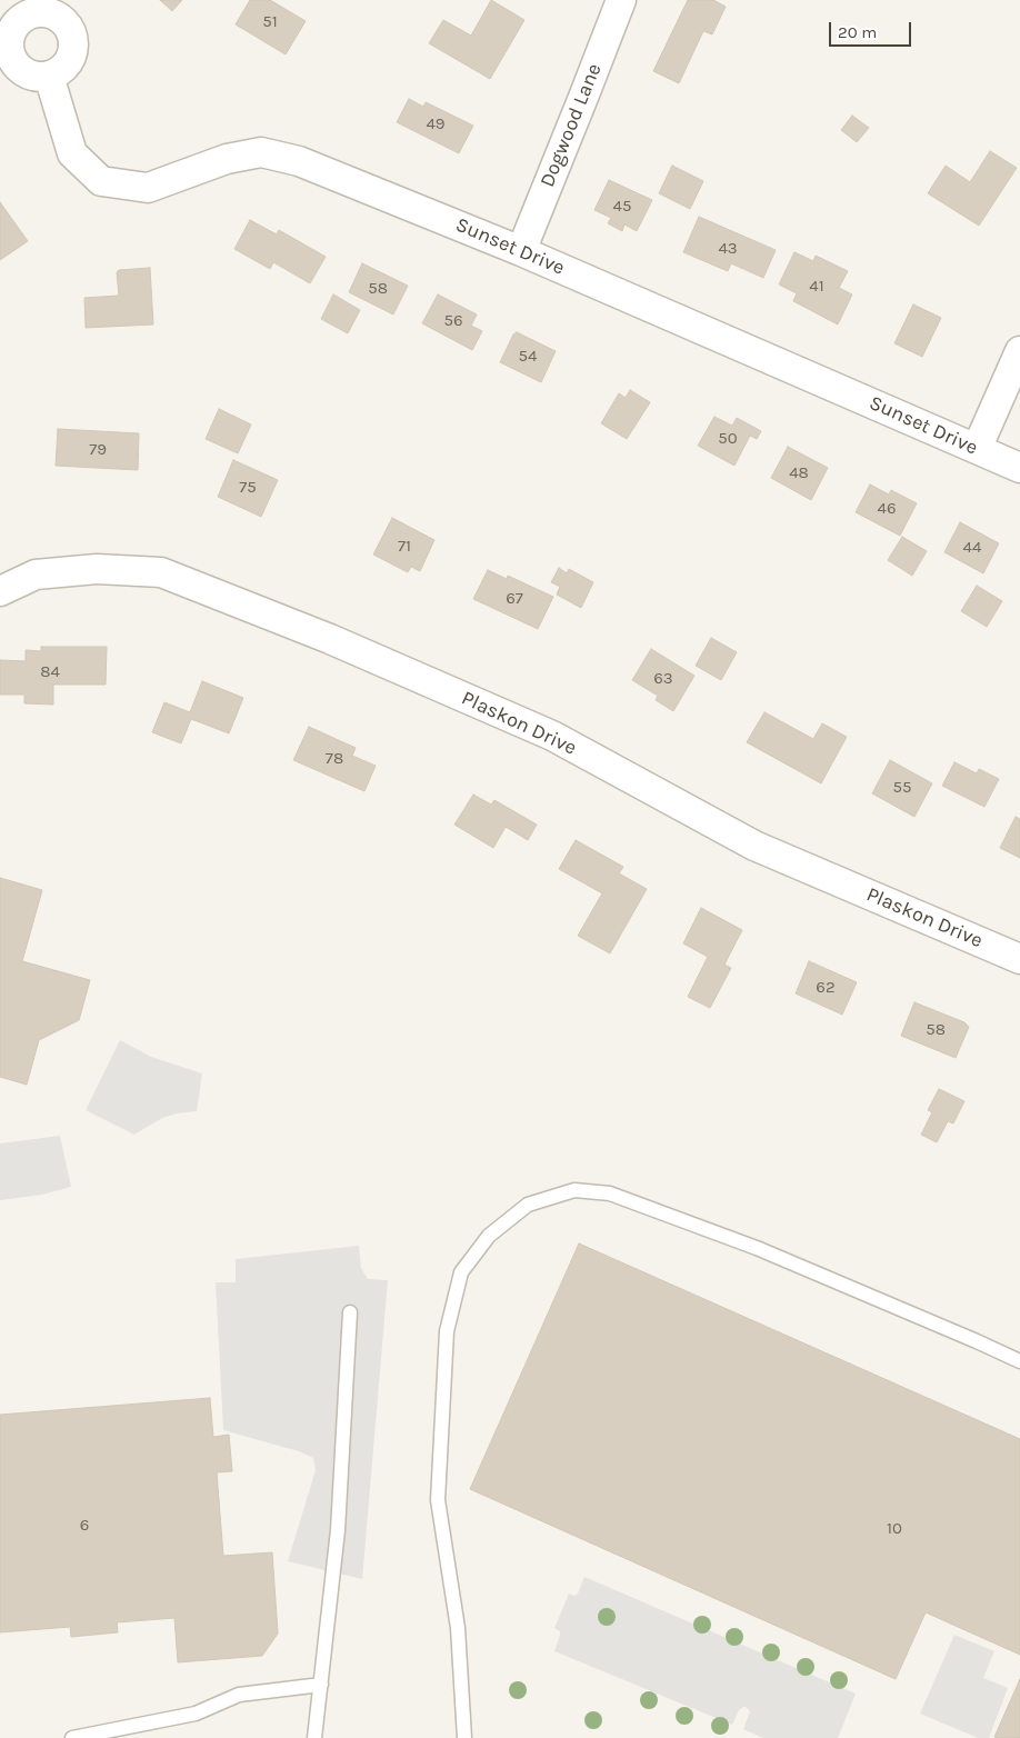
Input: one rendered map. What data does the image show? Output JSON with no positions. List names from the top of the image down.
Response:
{
  "streets": {
    "street": ["Dogwood Lane", "Sunset Drive", "Plaskon Drive"]
  },
  "crossings": [
    ["Dogwood Lane", "Sunset Drive"]
  ],
  "house_numbers": [
    "51",
    "49",
    "45",
    "43",
    "41",
    "58",
    "56",
    "54",
    "50",
    "79",
    "48",
    "75",
    "46",
    "71",
    "44",
    "67",
    "84",
    "63",
    "78",
    "55",
    "62",
    "58",
    "6",
    "10"
  ],
  "scale_bar": "20 m"
}
